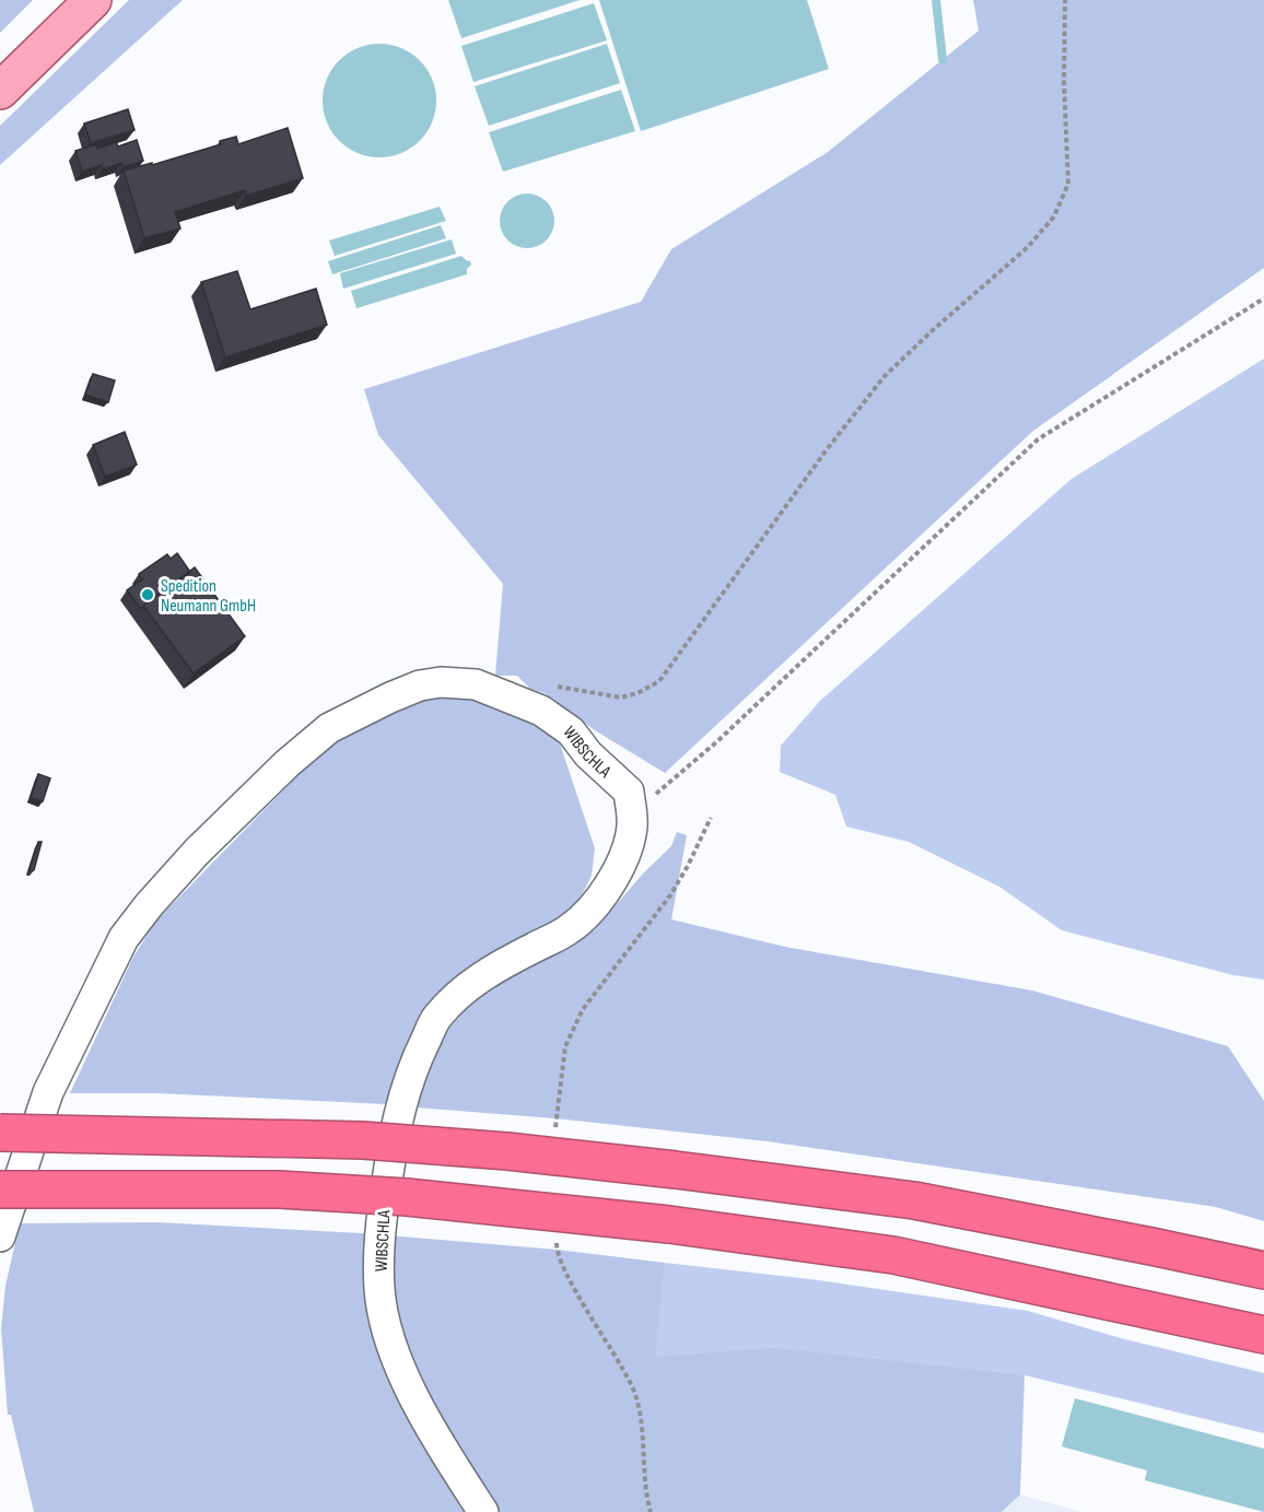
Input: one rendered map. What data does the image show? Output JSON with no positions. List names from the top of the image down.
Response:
{
  "streets": {
    "street": ["WIBSCHLA"]
  },
  "places": ["Spedition Neumann GmbH"]
}
